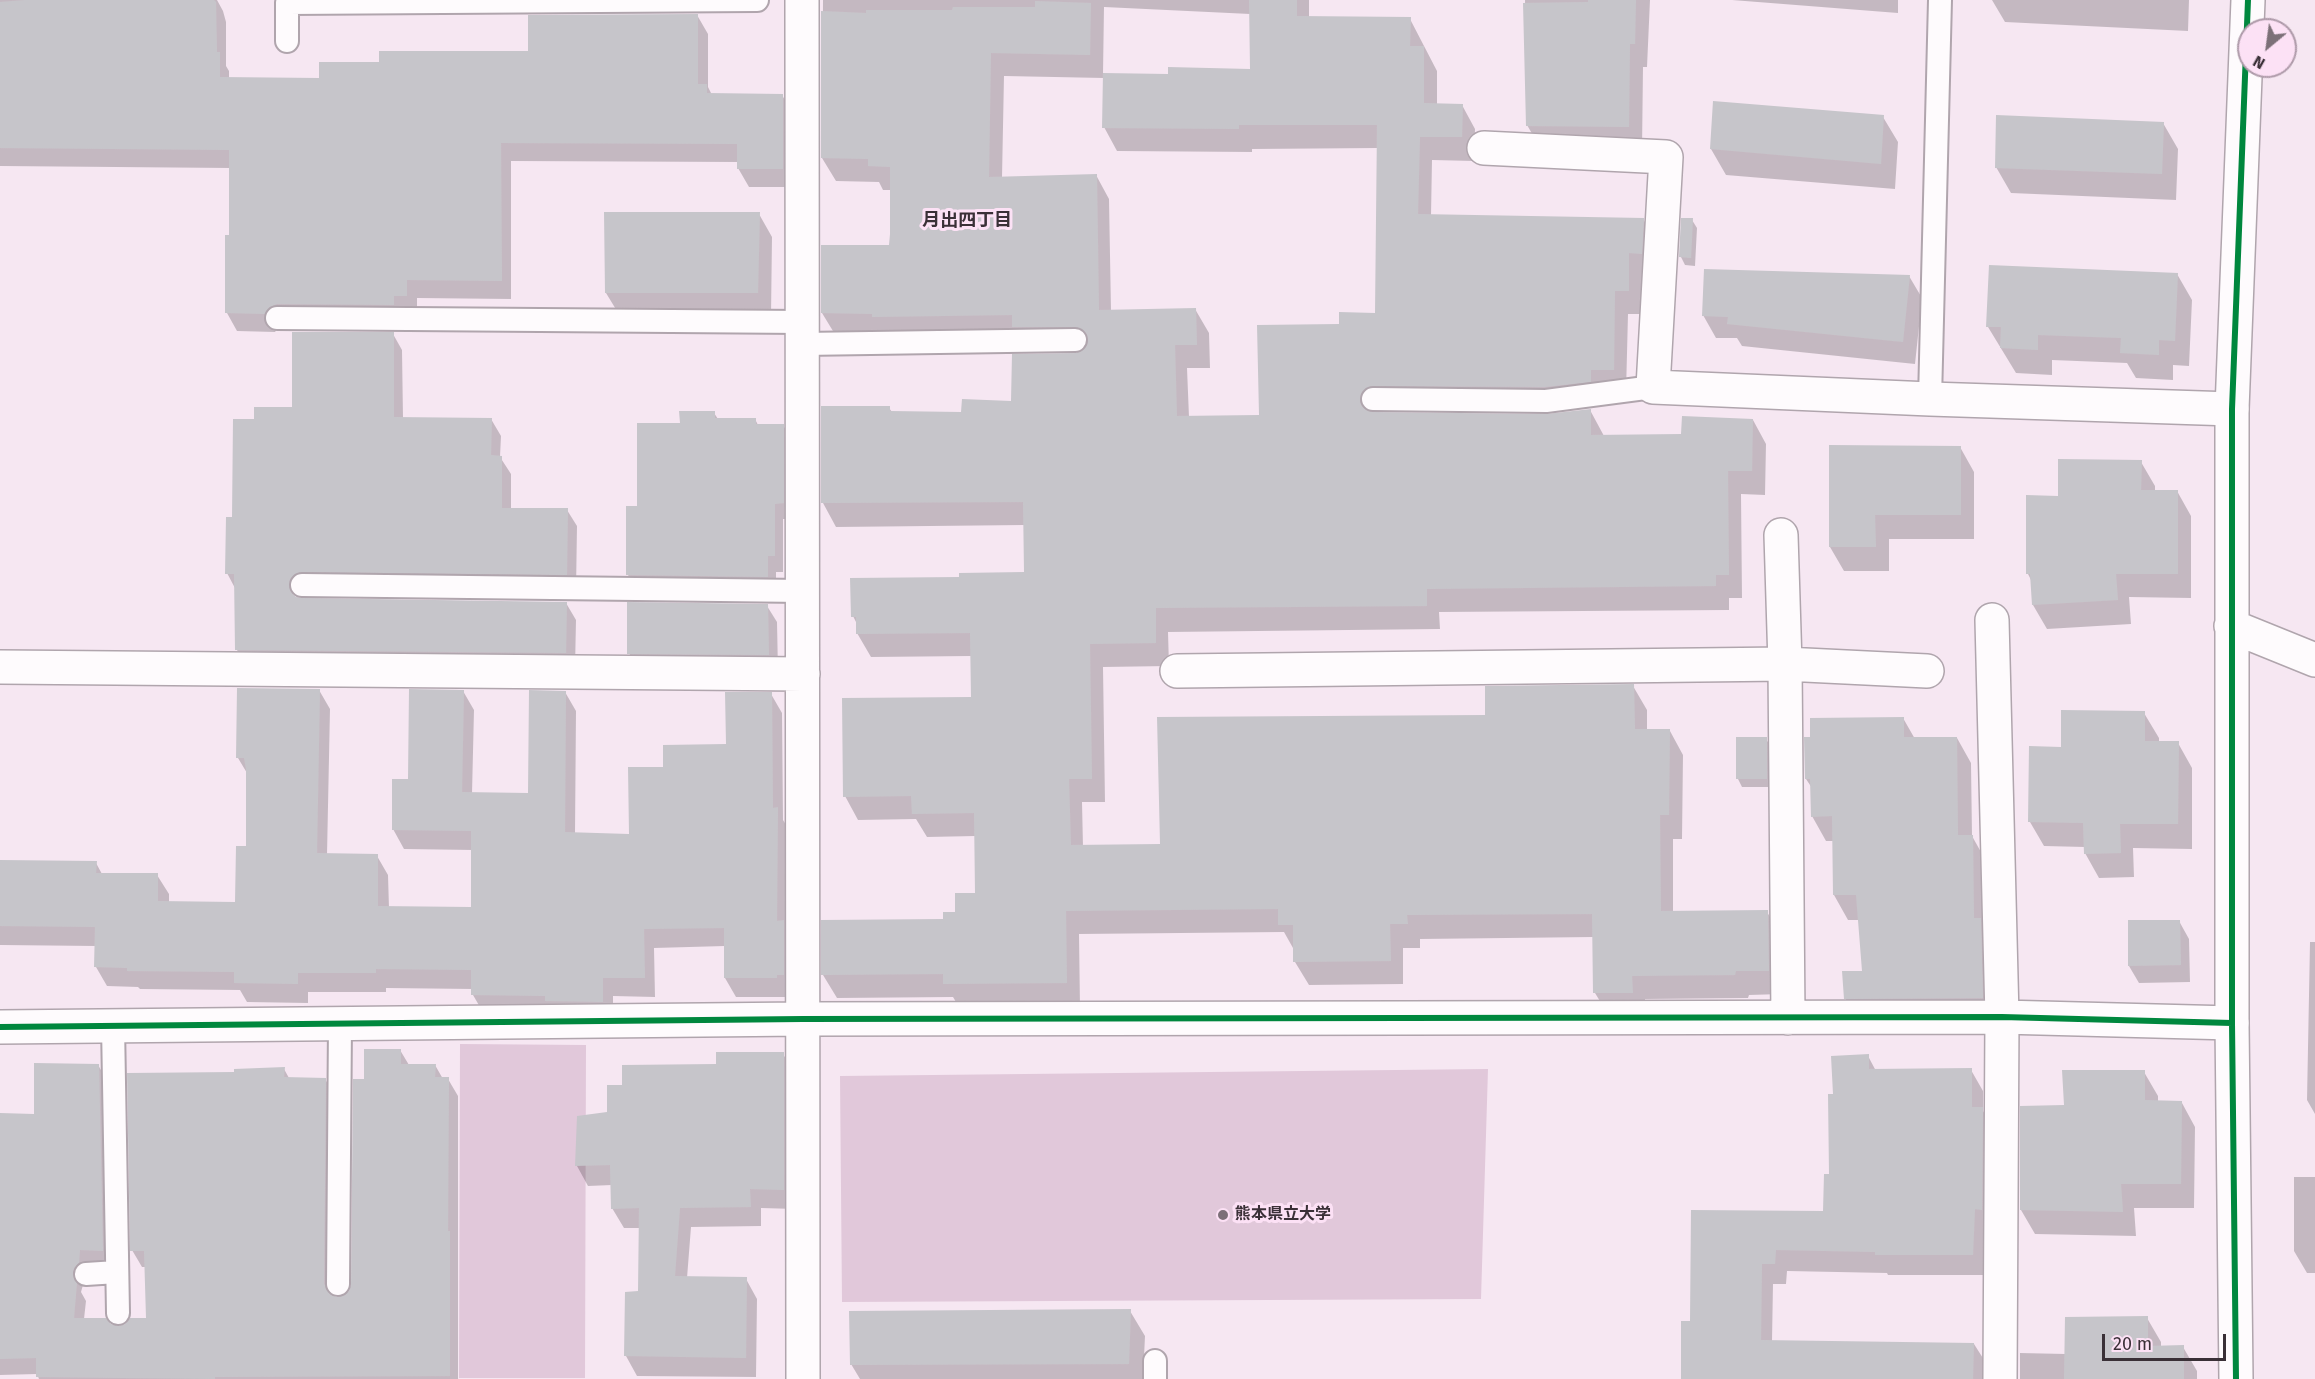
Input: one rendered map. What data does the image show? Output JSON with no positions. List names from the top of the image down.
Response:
{
  "districts": ["月出四丁目"],
  "places": ["熊本県立大学"],
  "scale_bar": "20 m",
  "north": "bottom left"
}
